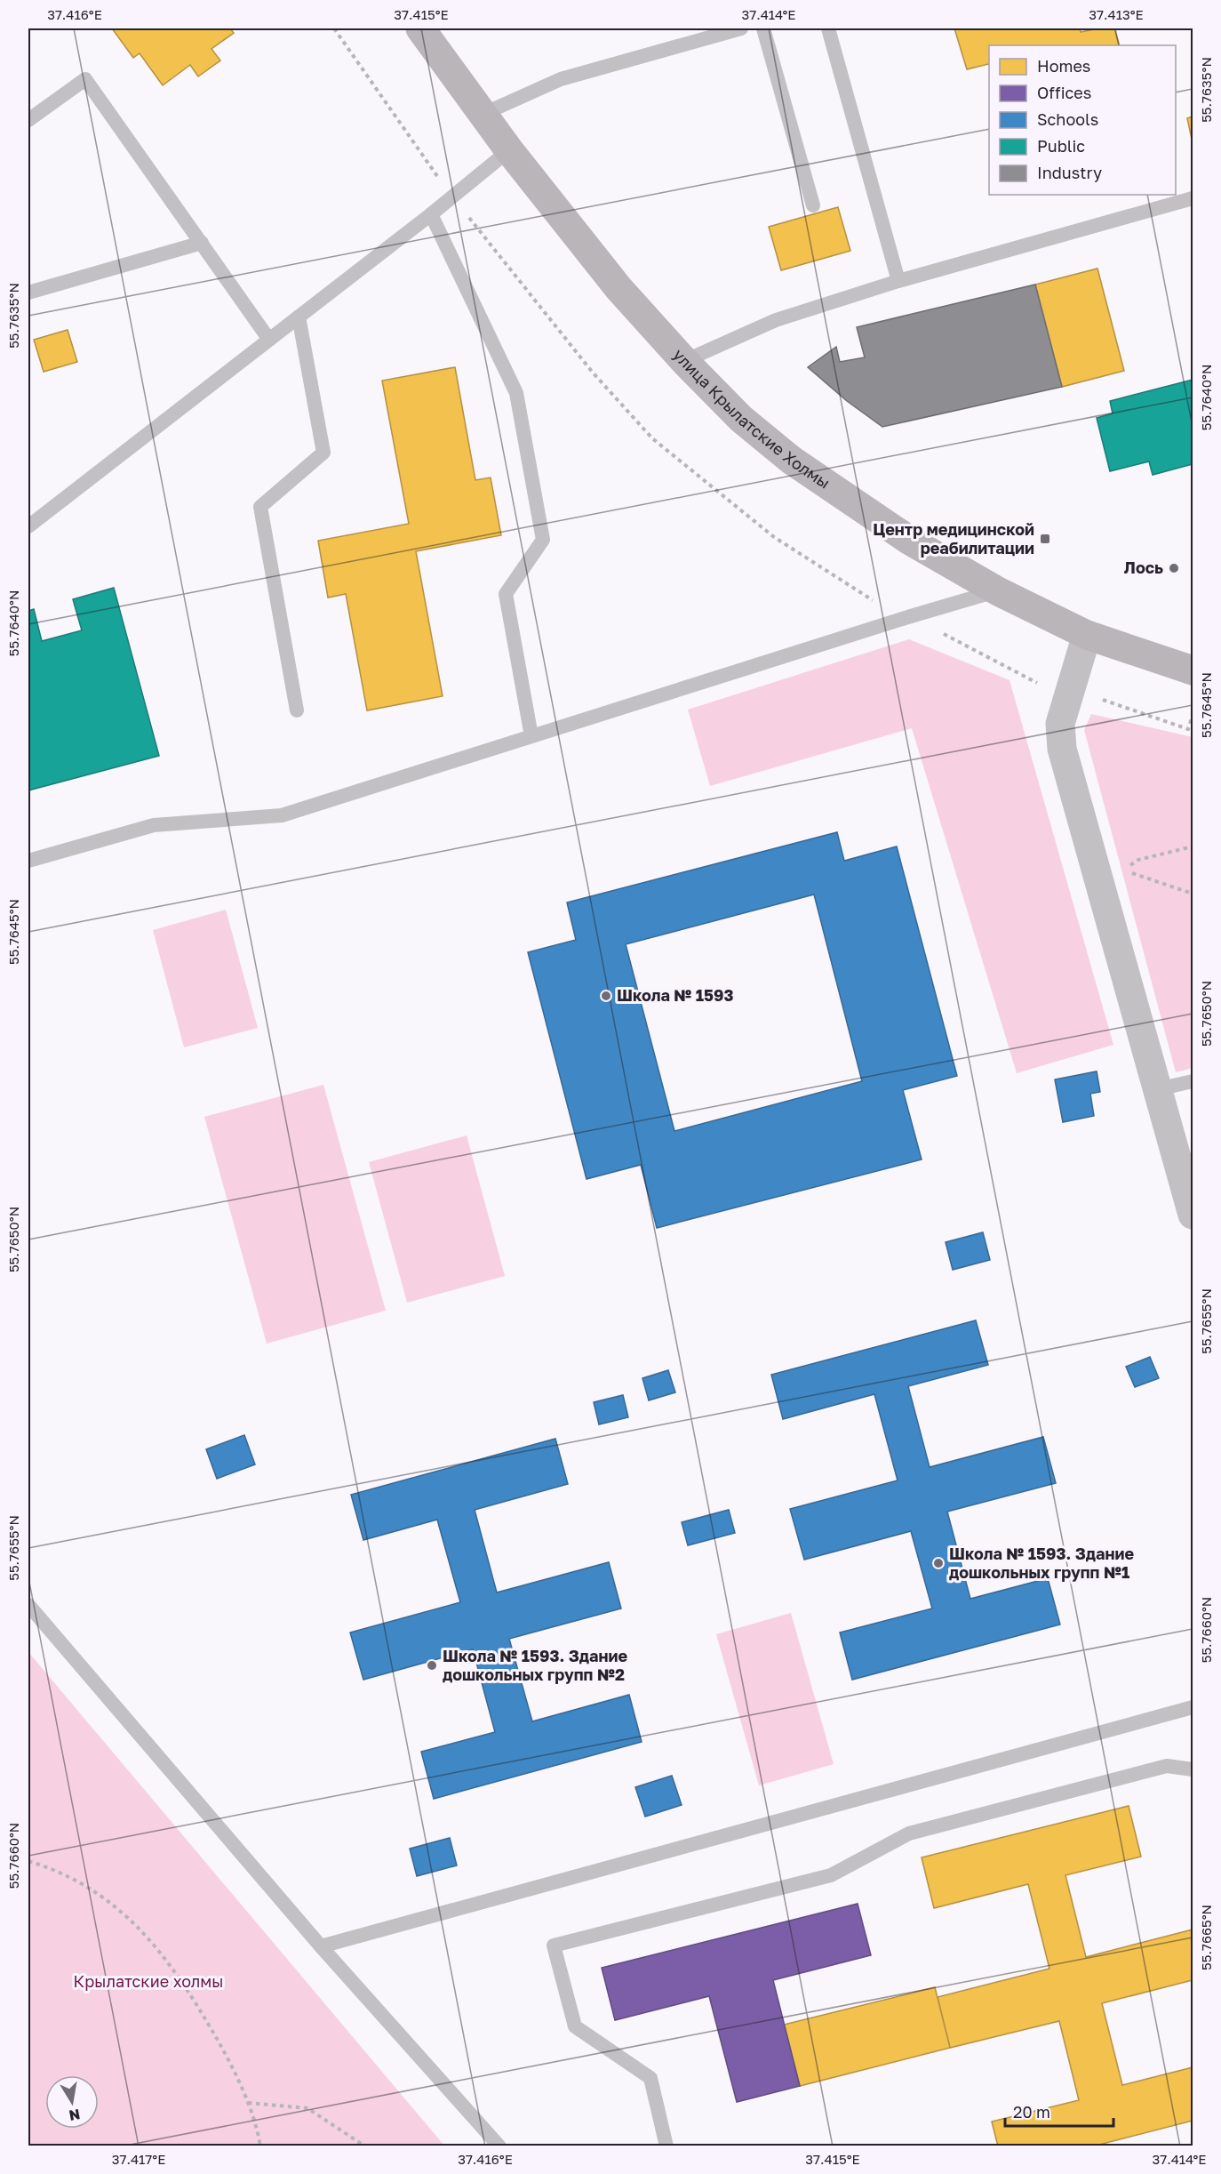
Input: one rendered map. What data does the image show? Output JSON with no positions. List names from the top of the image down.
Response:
{
  "streets": {
    "street": ["улица Крылатские Холмы"]
  },
  "parks": ["Крылатские холмы"],
  "places": {
    "transit": ["Центр медицинской реабилитации"],
    "other": [
      "Лось",
      "Школа № 1593",
      "Школа № 1593. Здание дошкольных групп №1",
      "Школа № 1593. Здание дошкольных групп №2"
    ]
  },
  "legend": [
    "Homes",
    "Offices",
    "Schools",
    "Public",
    "Industry"
  ],
  "scale_bar": "20 m",
  "north": "bottom",
  "coordinates": [
    "37.416°E",
    "37.415°E",
    "37.414°E",
    "37.413°E",
    "55.7635°N",
    "55.7640°N",
    "55.7645°N",
    "55.7650°N",
    "55.7655°N",
    "55.7660°N",
    "55.7665°N",
    "37.417°E"
  ]
}
